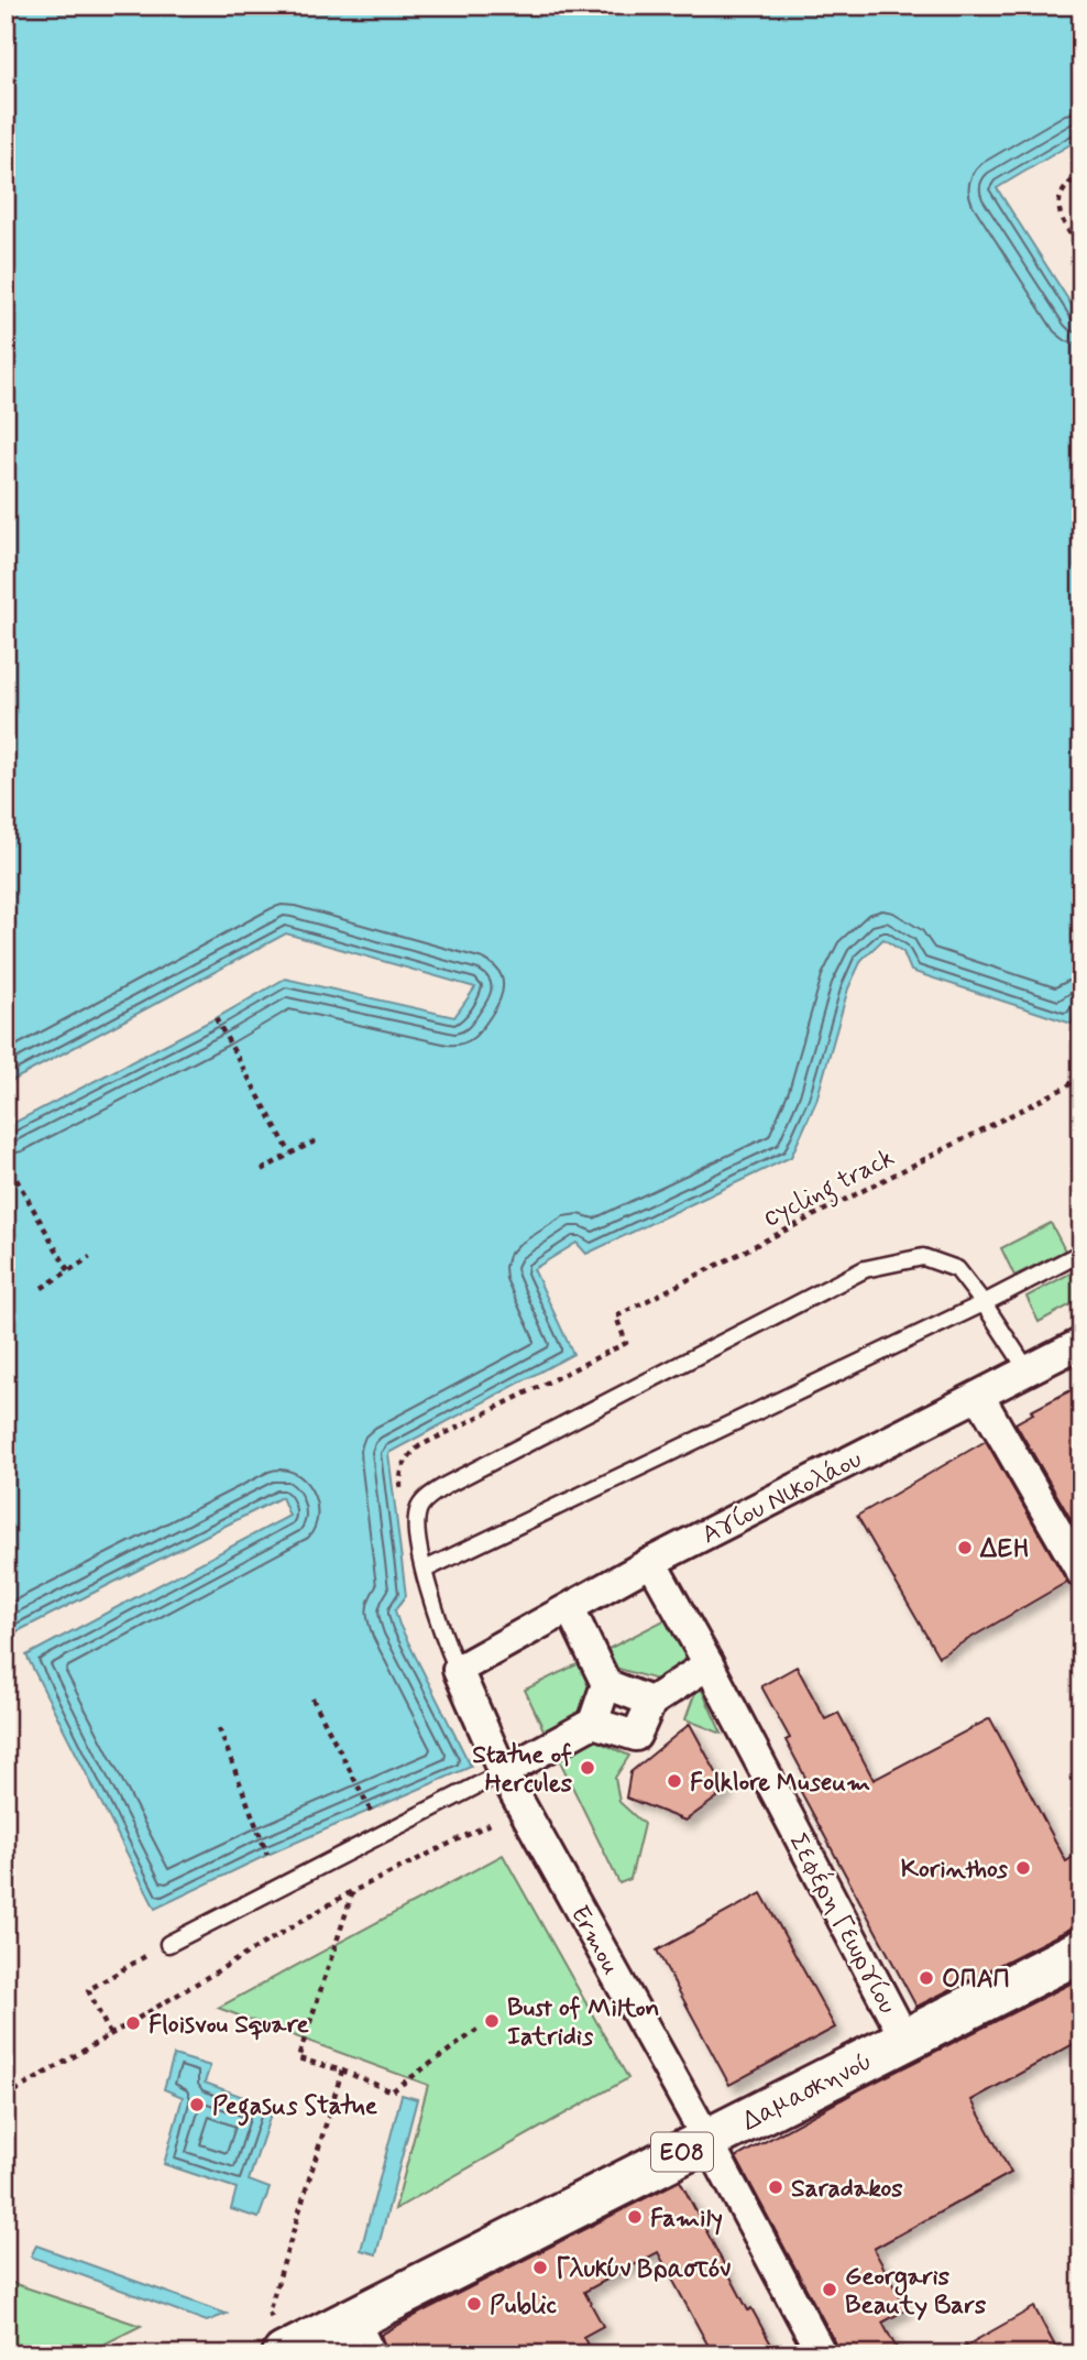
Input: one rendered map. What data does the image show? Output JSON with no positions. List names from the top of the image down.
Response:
{
  "streets": {
    "main road": ["Δαμασκηνού", "ΕΟ8"],
    "street": ["Αγίου Νικολάου", "Σεφέρη Γεωργίου", "Ermou"],
    "path": ["сycling track"]
  },
  "crossings": [
    ["Αγίου Νικολάου", "Σεφέρη Γεωργίου"],
    ["Αγίου Νικολάου", "Ermou"],
    ["Σεφέρη Γεωργίου", "Δαμασκηνού"],
    ["Ermou", "Δαμασκηνού"]
  ],
  "places": [
    "ΔΕΗ",
    "Statue of Hercules",
    "Folklore Museum",
    "Korinthos",
    "ΟΠΑΠ",
    "Bust of Milton Iatridis",
    "Floisvou Square",
    "Pegasus Statue",
    "Saradakos",
    "Family",
    "Γλυκύν Βραστόν",
    "Georgaris Beauty Bars",
    "Public"
  ]
}
